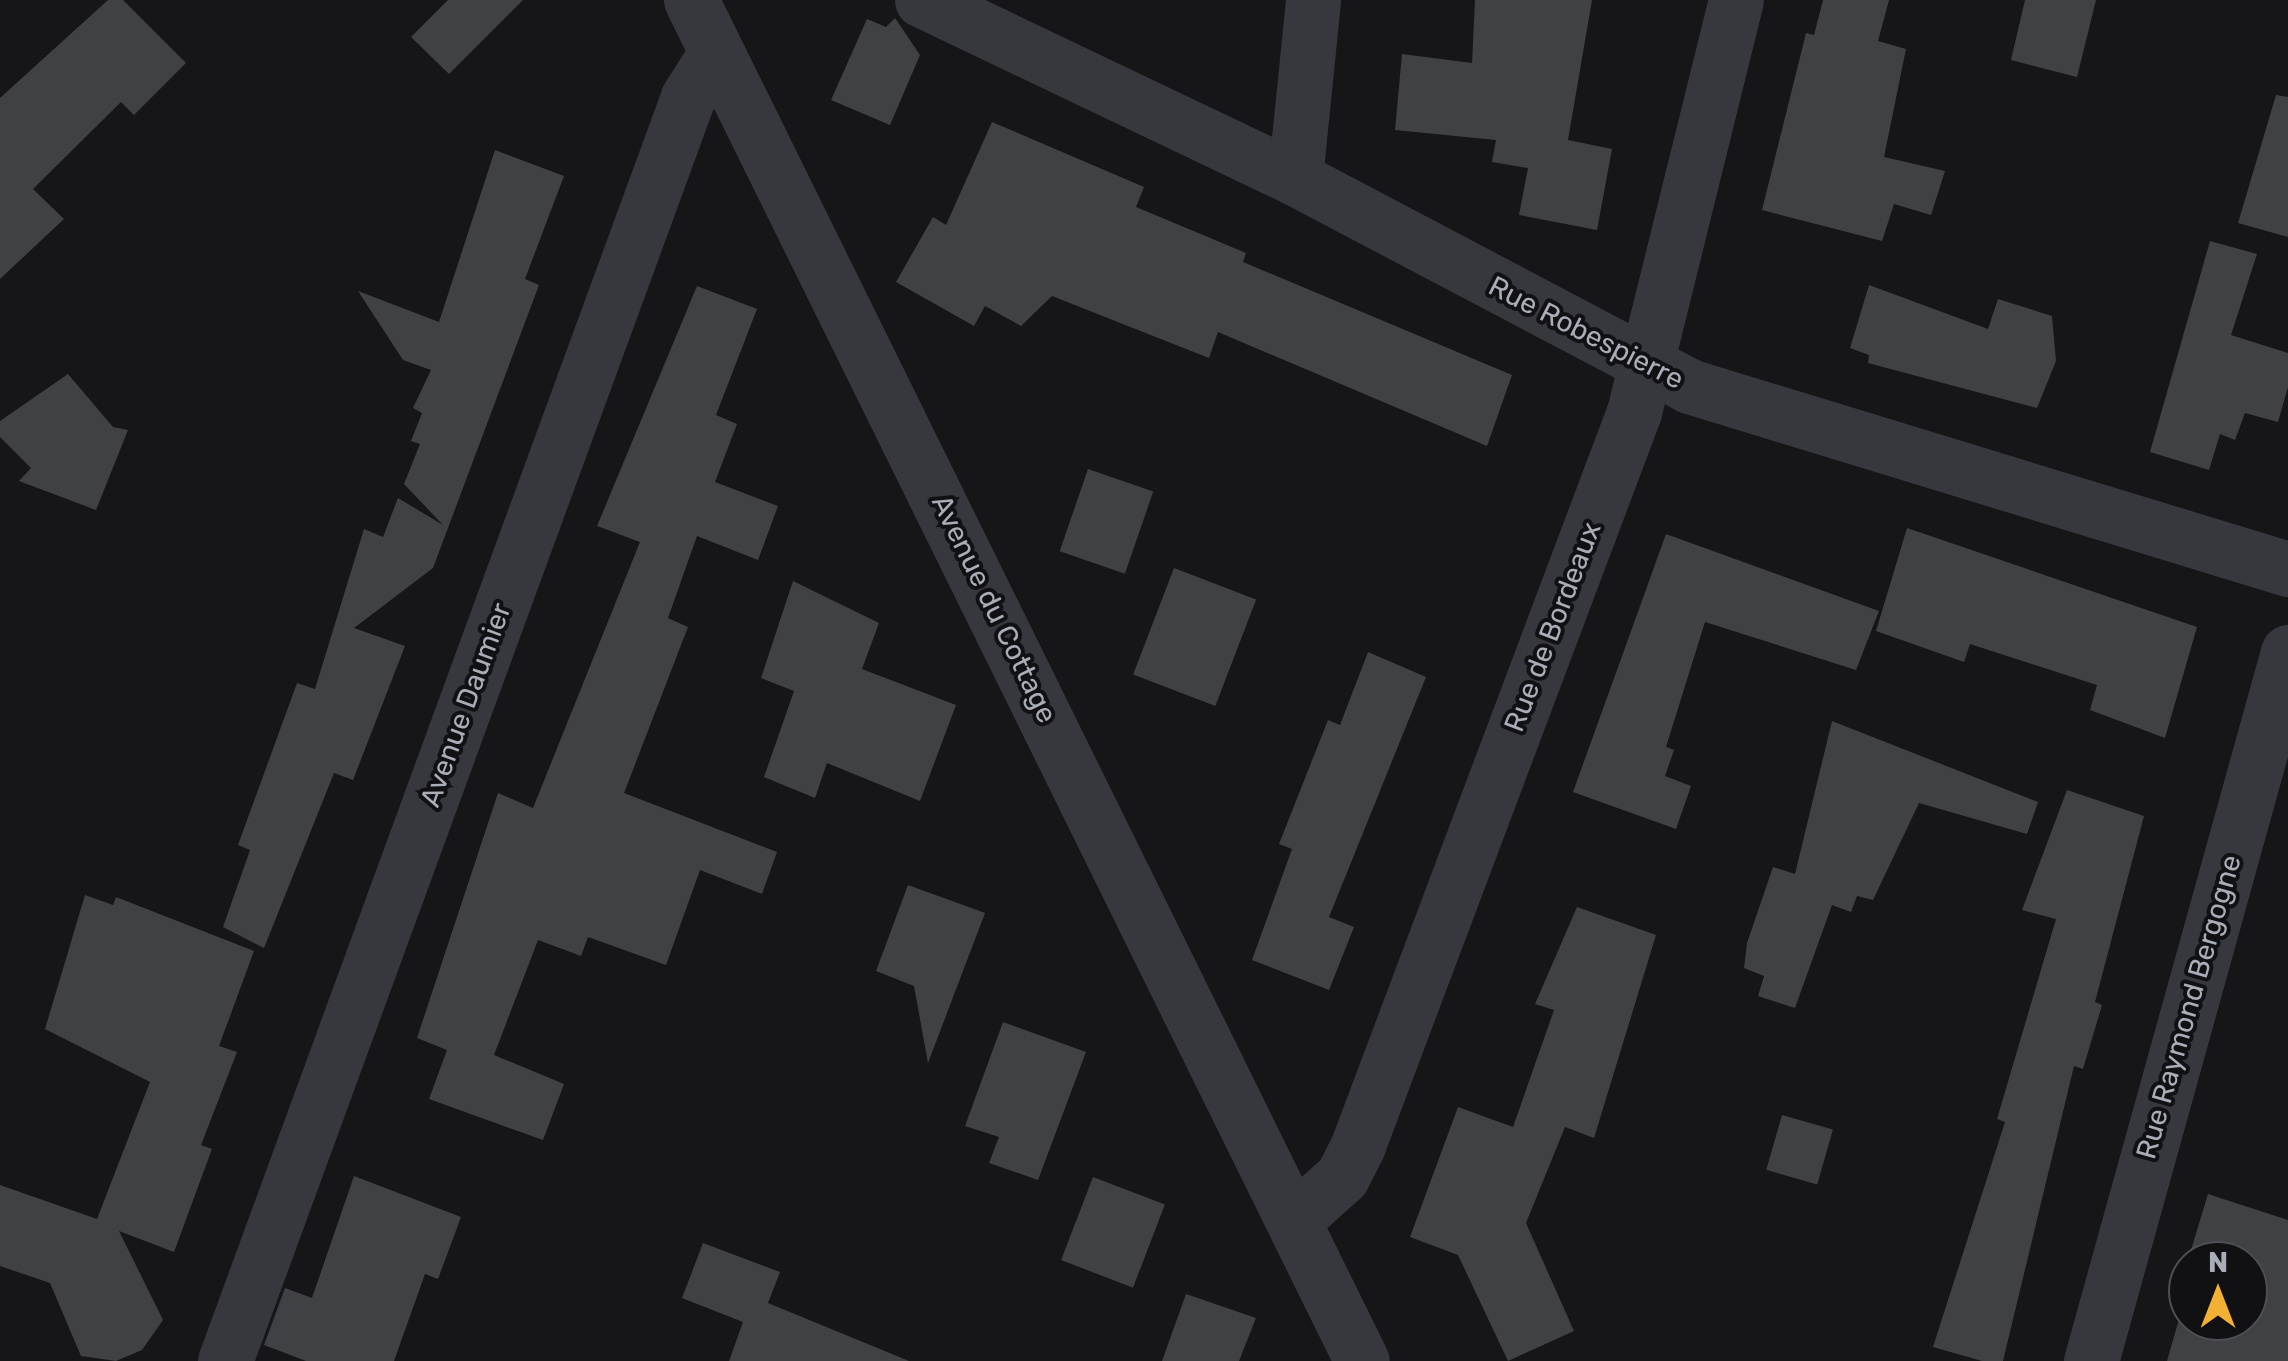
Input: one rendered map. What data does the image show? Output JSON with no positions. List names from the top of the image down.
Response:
{
  "streets": {
    "street": [
      "Rue Robespierre",
      "Avenue du Cottage",
      "Rue de Bordeaux",
      "Avenue Daumier",
      "Rue Raymond Bergogne"
    ]
  },
  "crossings": [
    ["Rue Robespierre", "Rue de Bordeaux"],
    ["Avenue du Cottage", "Rue de Bordeaux"],
    ["Avenue du Cottage", "Avenue Daumier"]
  ],
  "north": "top"
}
